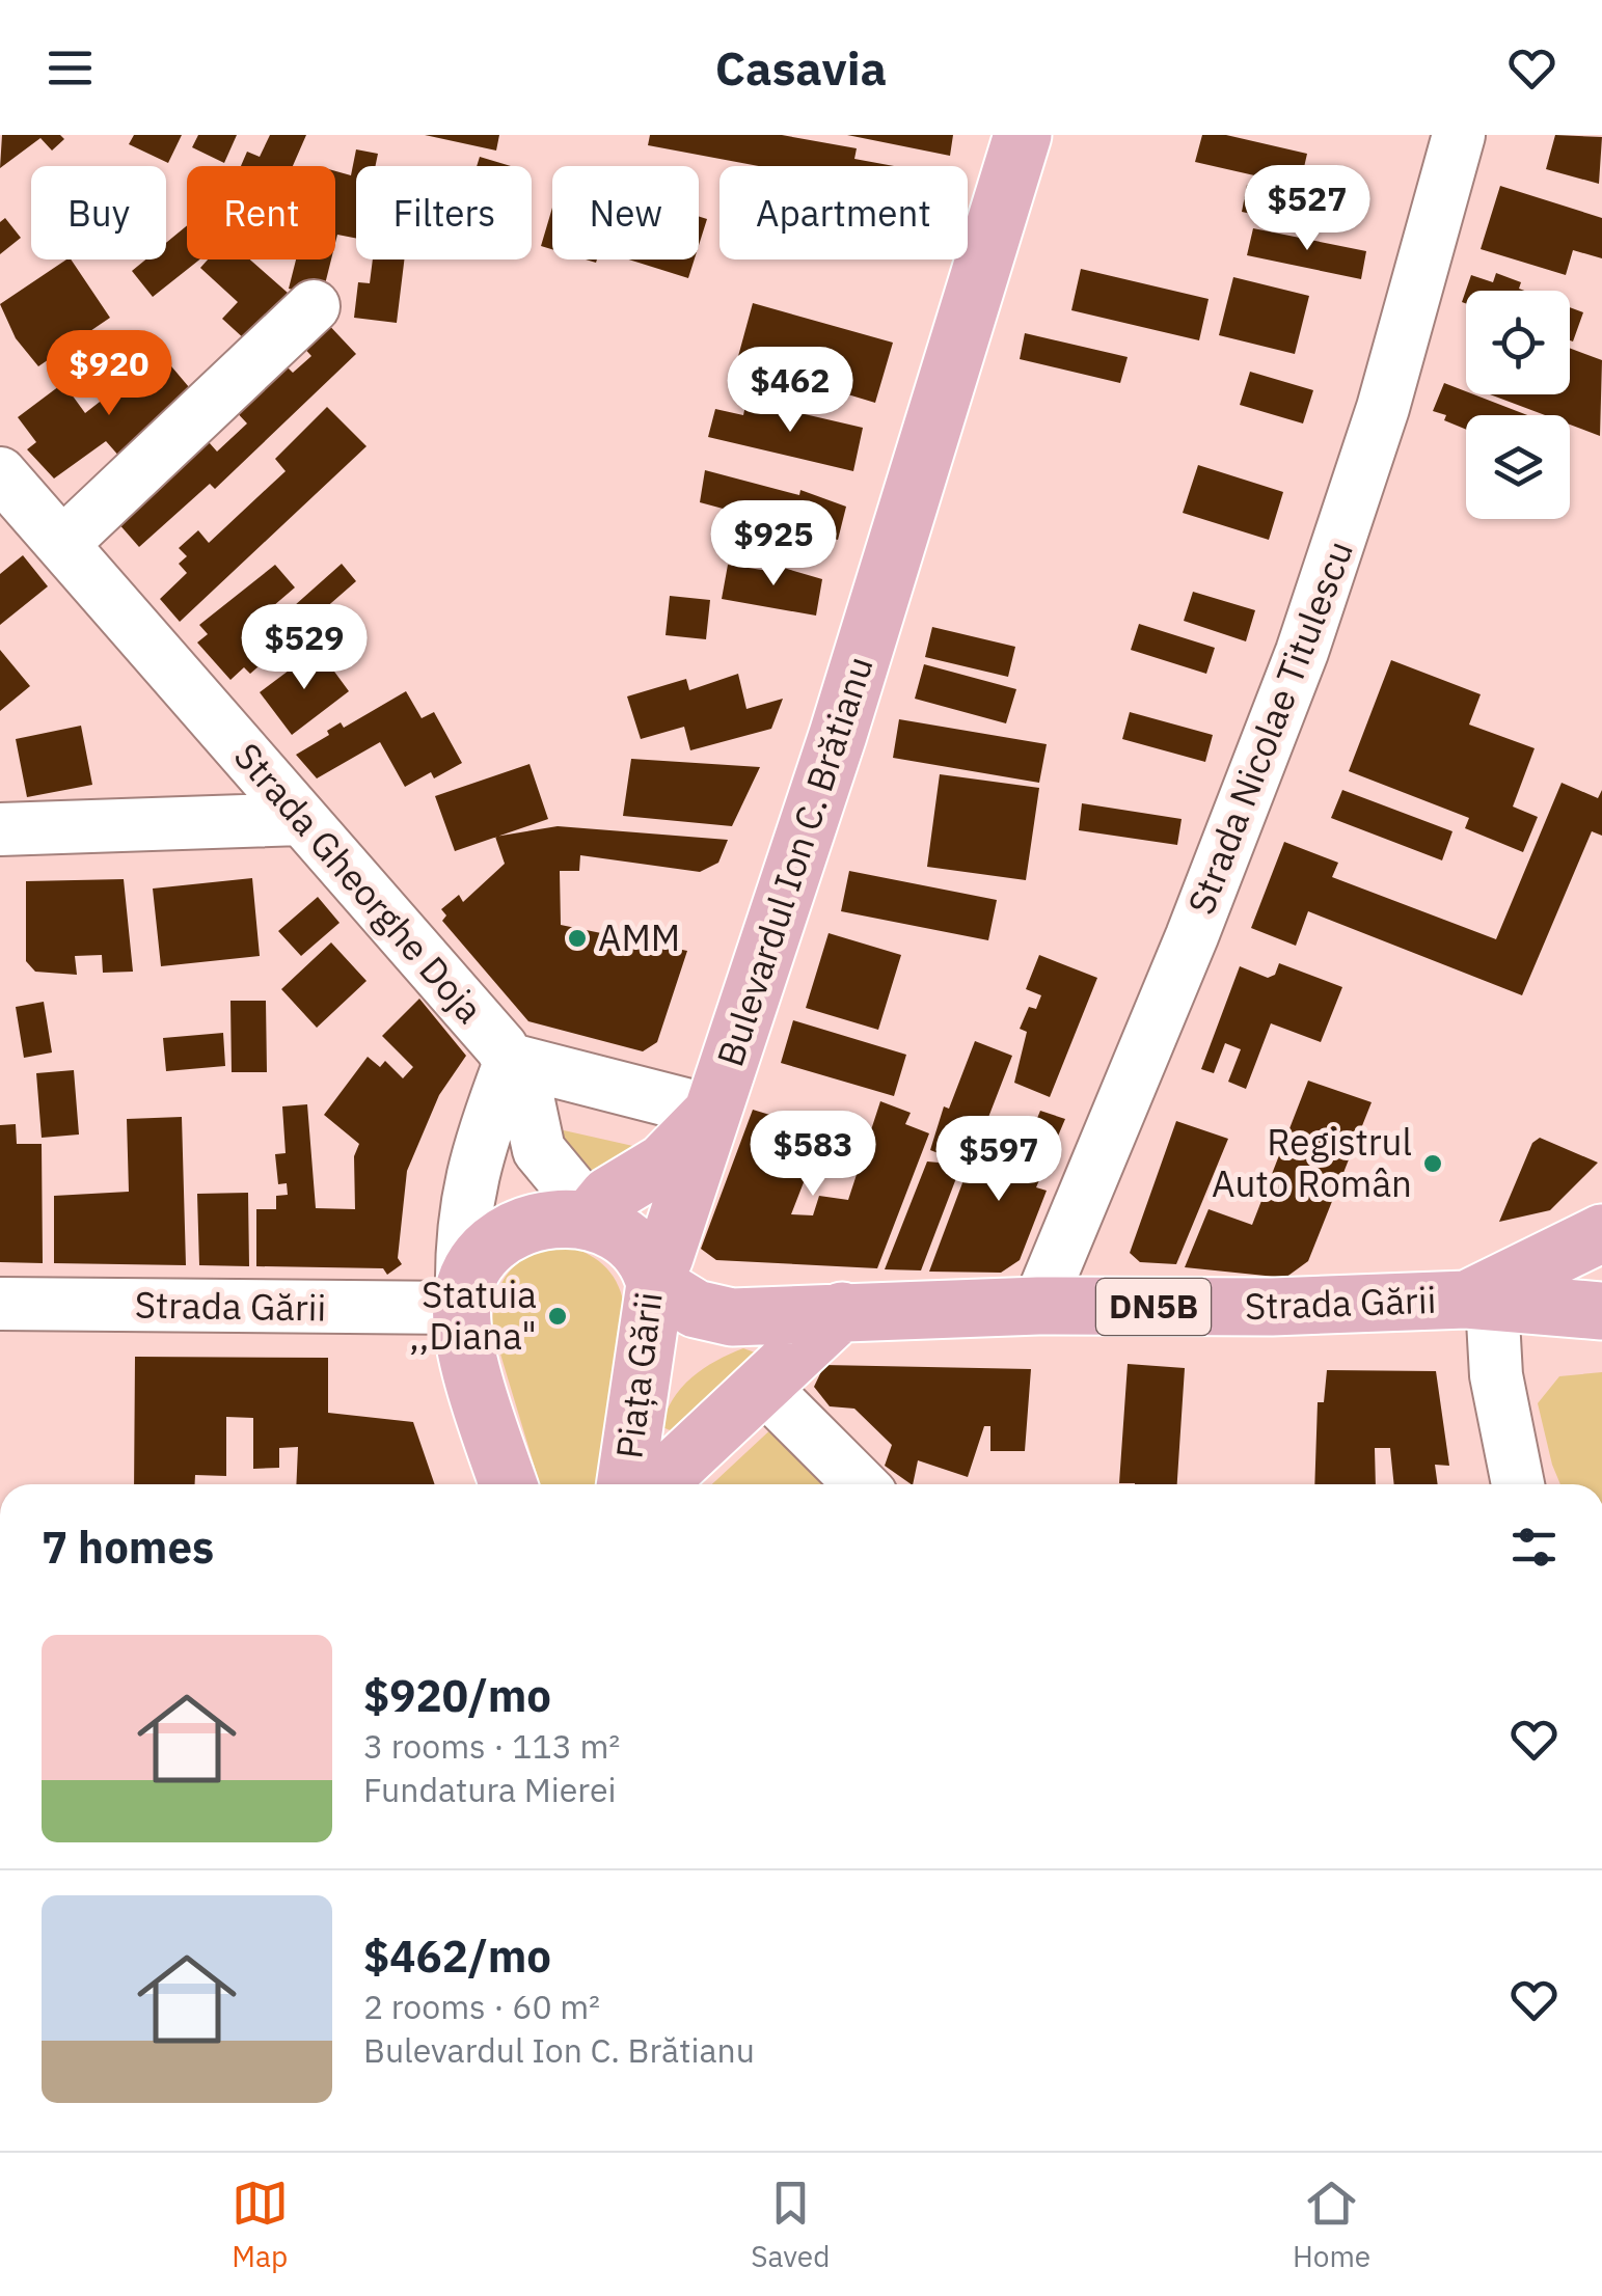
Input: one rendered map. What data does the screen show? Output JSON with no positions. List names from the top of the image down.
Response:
{
  "streets": {
    "main road": [
      "Bulevardul Ion C. Brătianu",
      "Strada Gării",
      "DN5B",
      "Piața Gării"
    ],
    "street": ["Strada Nicolae Titulescu", "Strada Gheorghe Doja"]
  },
  "crossings": [
    ["Strada Nicolae Titulescu", "Strada Gării"],
    ["Bulevardul Ion C. Brătianu", "Strada Gheorghe Doja"],
    ["Bulevardul Ion C. Brătianu", "Strada Gării"],
    ["Bulevardul Ion C. Brătianu", "Piața Gării"],
    ["Strada Gheorghe Doja", "Piața Gării"],
    ["Strada Gării", "DN5B"],
    ["Strada Gării", "Piața Gării"]
  ],
  "places": ["AMM", "Registrul Auto Român", "Statuia ,,Diana\""],
  "page": {
    "header": "Casavia",
    "price": [
      "$527",
      "$920",
      "$462",
      "$925",
      "$529",
      "$583",
      "$597"
    ],
    "chip": [
      "Buy",
      "Rent",
      "Filters",
      "New",
      "Apartment"
    ],
    "heading": "7 homes",
    "list": [
      {
        "name": "$920/mo",
        "note": "3 rooms · 113 m² · Fundatura Mierei"
      },
      {
        "name": "$462/mo",
        "note": "2 rooms · 60 m² · Bulevardul Ion C. Brătianu"
      }
    ],
    "tabs": ["Map", "Saved", "Home"]
  }
}
